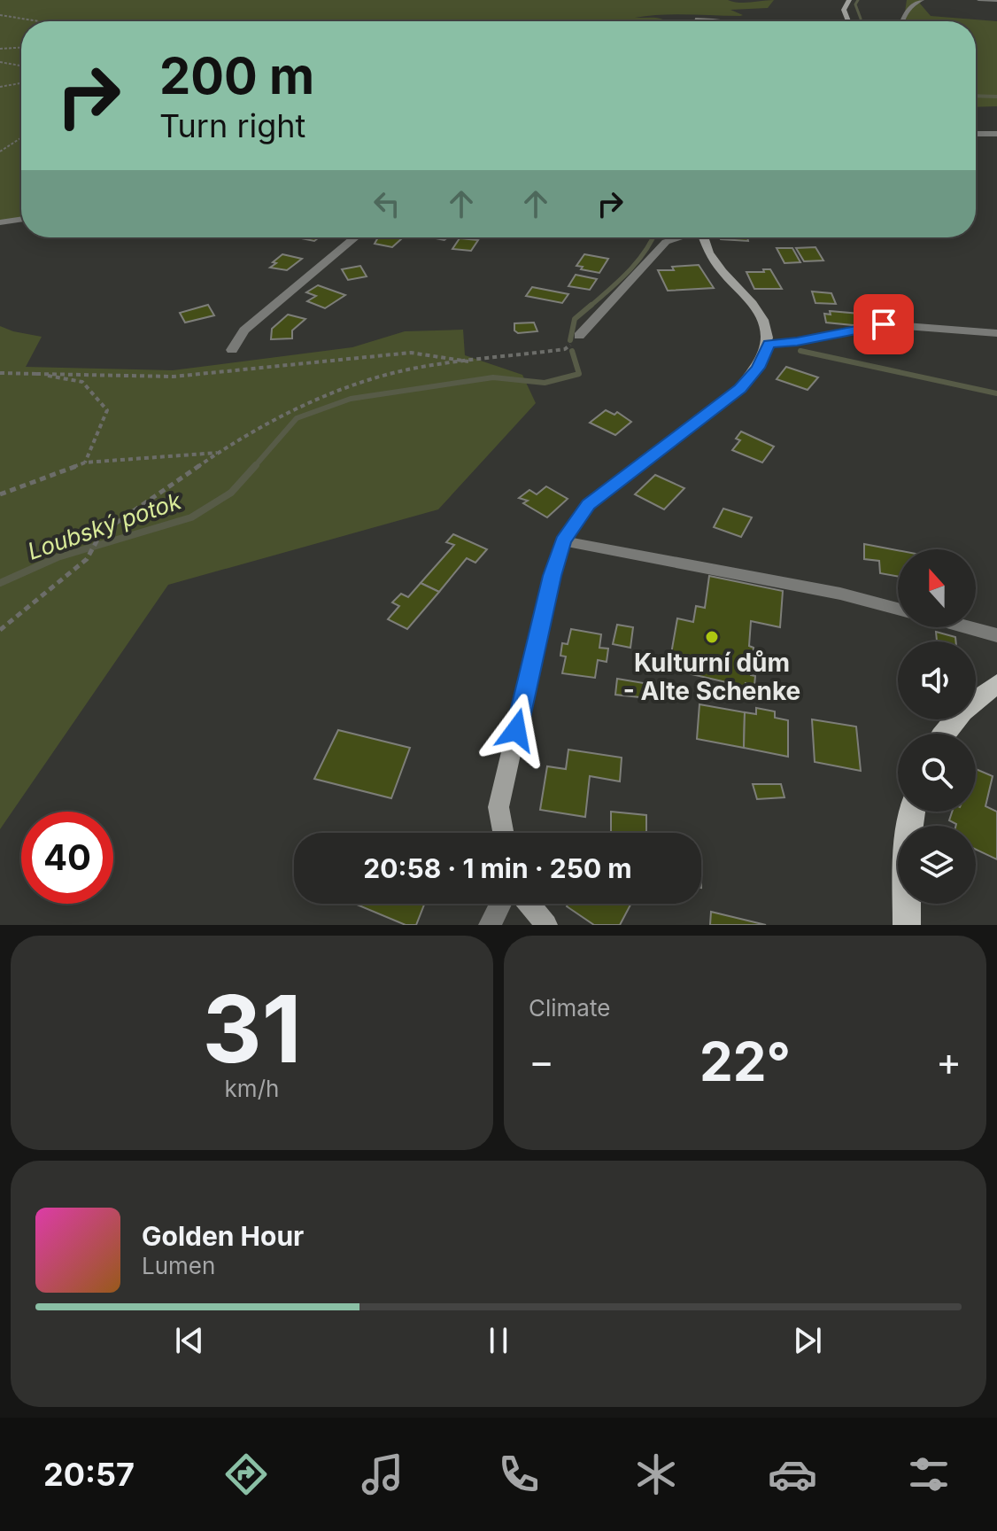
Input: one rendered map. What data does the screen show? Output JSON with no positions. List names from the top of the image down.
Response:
{
  "water": ["Loubský potok"],
  "places": ["Kulturní dům - Alte Schenke"],
  "north": "top",
  "page": {
    "turn": ["200 m", "Turn right"],
    "limit": "40",
    "trip": "20:58 · 1 min · 250 m",
    "tile": [
      ["31", "km/h"],
      "Climate"
    ],
    "heat": ["−", "22°", "+"],
    "song": ["Golden Hour", "Lumen"],
    "tabs": "20:57"
  }
}
